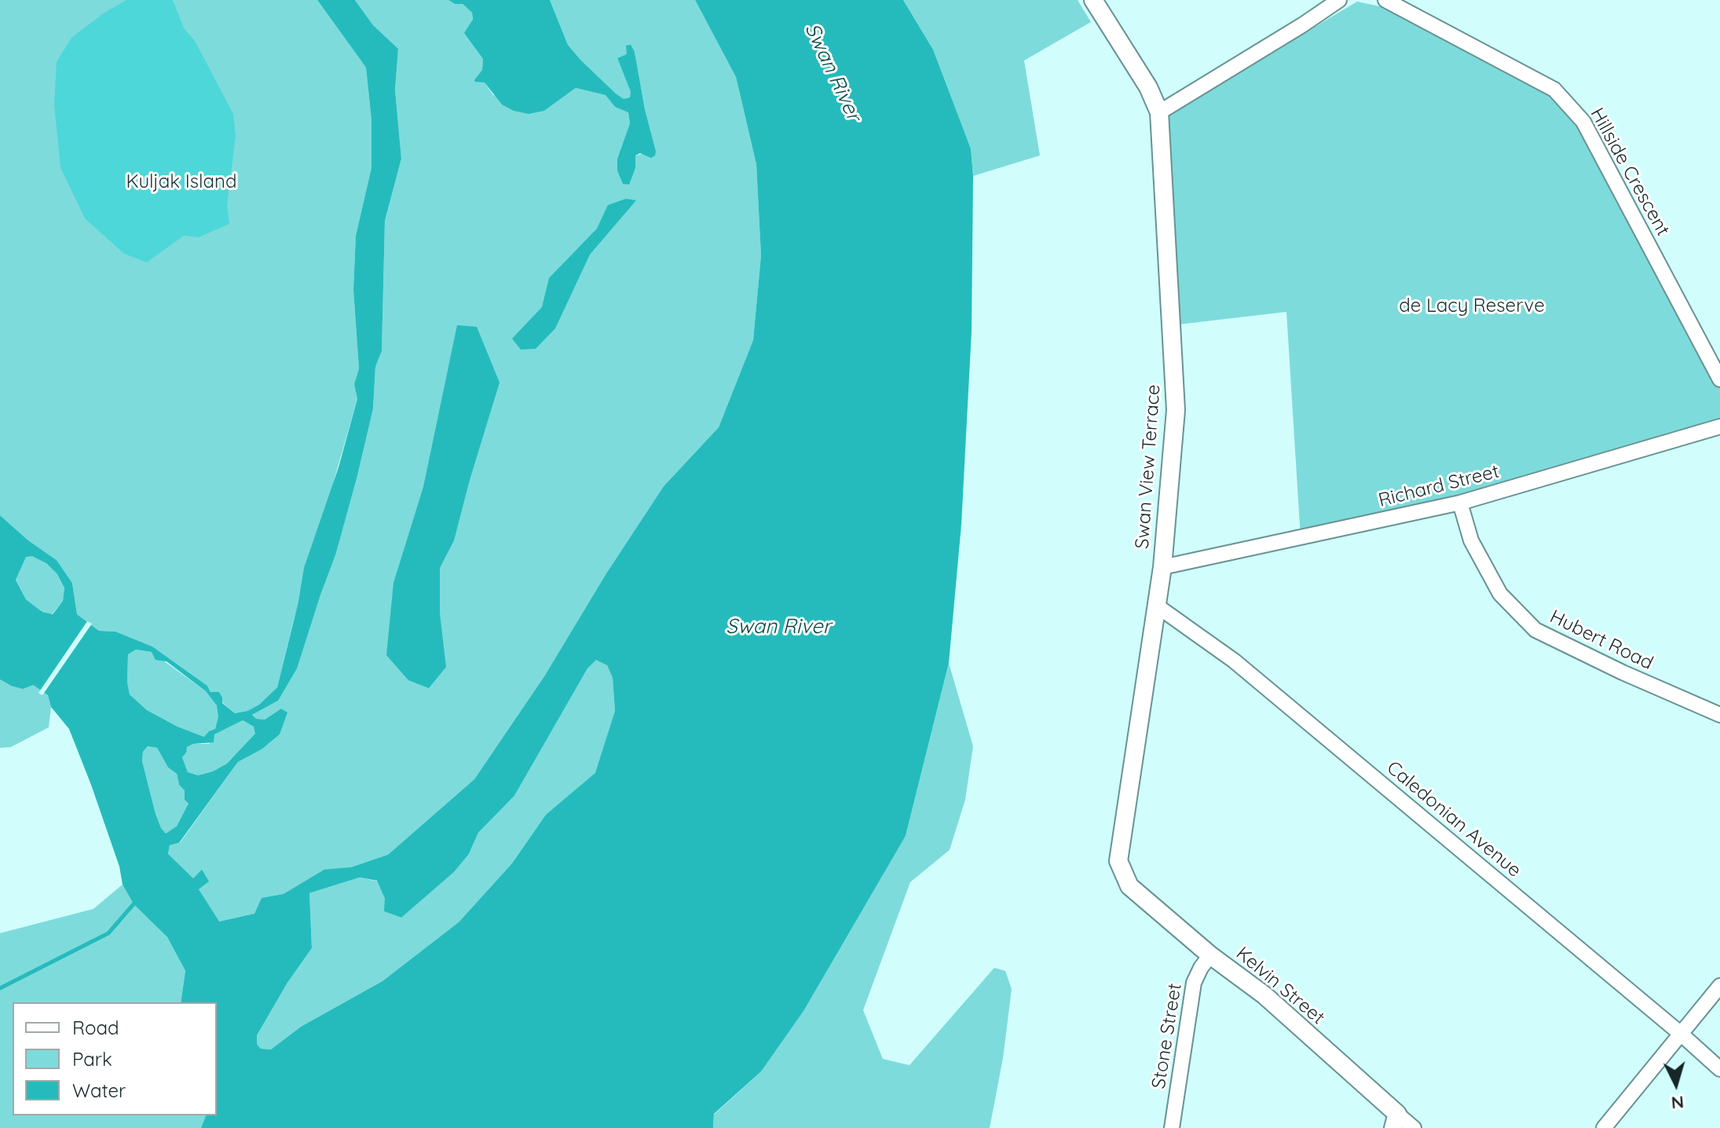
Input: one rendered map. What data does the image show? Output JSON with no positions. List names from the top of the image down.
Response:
{
  "streets": {
    "street": [
      "Hillside Crescent",
      "Swan View Terrace",
      "Richard Street",
      "Hubert Road",
      "Caledonian Avenue",
      "Kelvin Street",
      "Stone Street"
    ]
  },
  "crossings": [
    ["Swan View Terrace", "Richard Street"],
    ["Swan View Terrace", "Caledonian Avenue"],
    ["Swan View Terrace", "Kelvin Street"],
    ["Richard Street", "Hubert Road"],
    ["Kelvin Street", "Stone Street"]
  ],
  "water": ["Swan River"],
  "parks": ["Kuljak Island", "de Lacy Reserve"],
  "legend": ["Road", "Park", "Water"],
  "north": "bottom"
}
